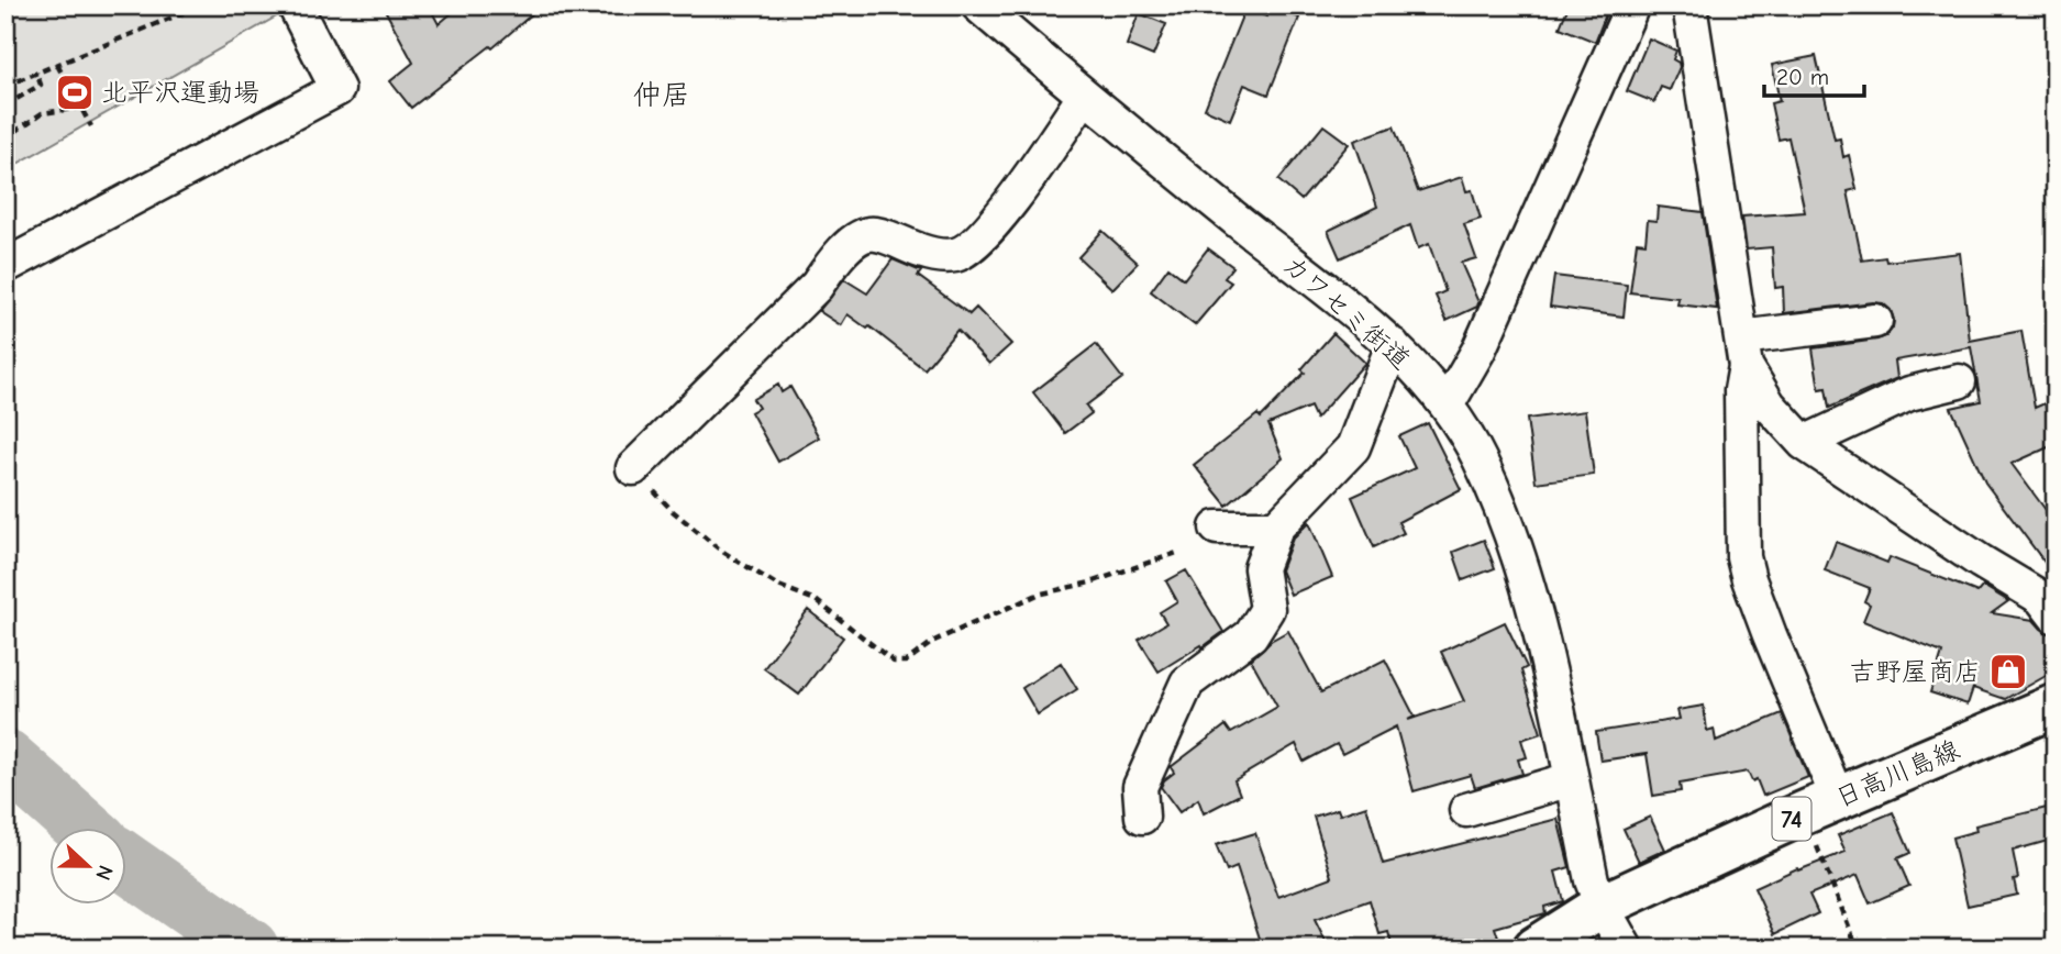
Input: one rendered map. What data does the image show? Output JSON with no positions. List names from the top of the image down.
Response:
{
  "streets": {
    "main road": ["日高川島線", "74"],
    "street": ["カワセミ街道"]
  },
  "crossings": [
    ["カワセミ街道", "日高川島線"]
  ],
  "districts": ["仲居"],
  "places": {
    "sports": ["北平沢運動場"],
    "shop": ["吉野屋商店"]
  },
  "scale_bar": "20 m",
  "north": "right"
}
